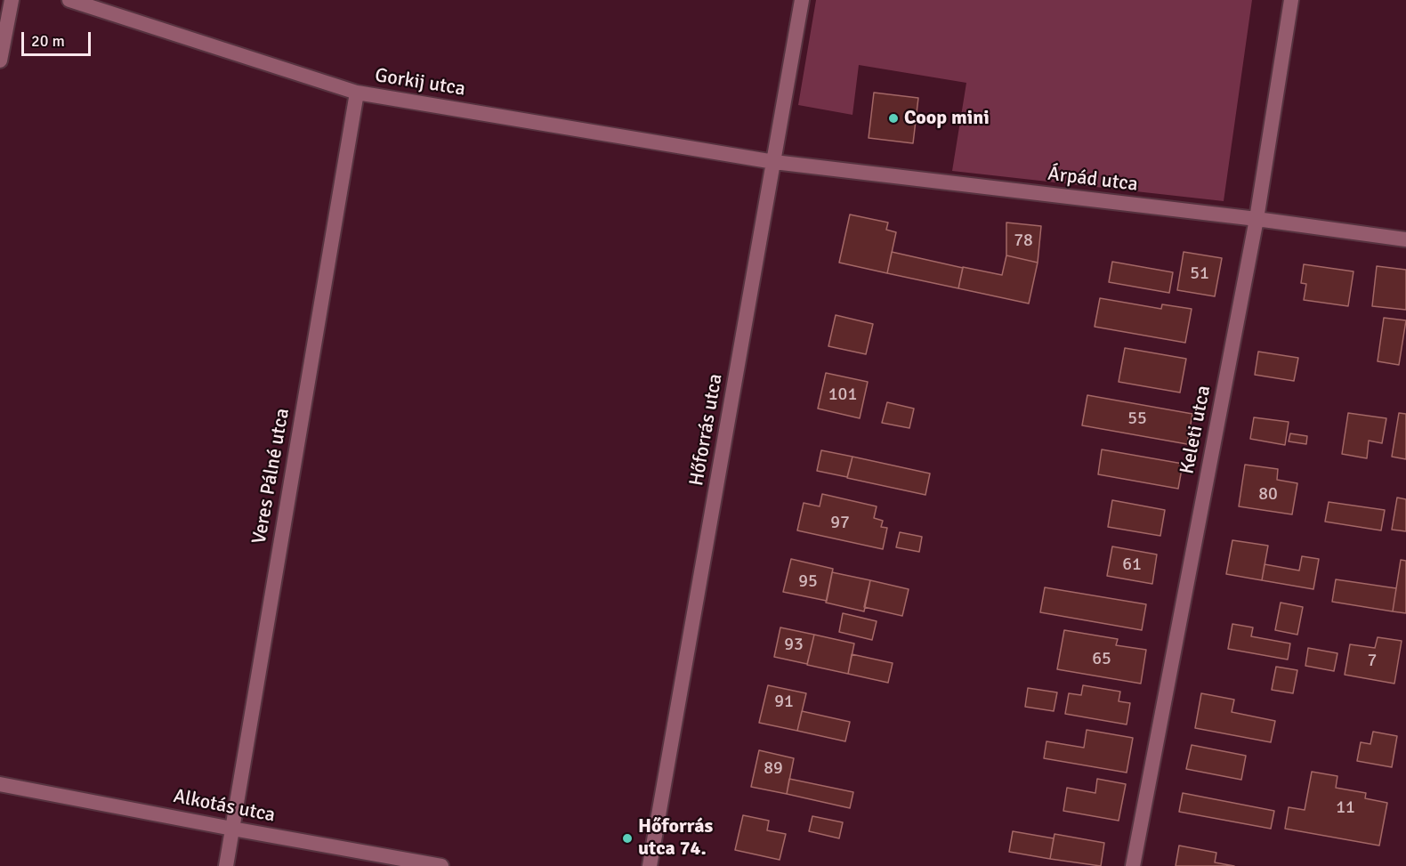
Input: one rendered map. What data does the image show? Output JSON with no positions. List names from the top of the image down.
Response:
{
  "streets": {
    "street": [
      "Gorkij utca",
      "Árpád utca",
      "Hőforrás utca",
      "Keleti utca",
      "Veres Pálné utca",
      "Alkotás utca"
    ]
  },
  "crossings": [
    ["Gorkij utca", "Árpád utca"],
    ["Gorkij utca", "Hőforrás utca"],
    ["Gorkij utca", "Veres Pálné utca"],
    ["Árpád utca", "Hőforrás utca"],
    ["Árpád utca", "Keleti utca"],
    ["Veres Pálné utca", "Alkotás utca"]
  ],
  "places": ["Coop mini", "Hőforrás utca 74."],
  "house_numbers": [
    "78",
    "51",
    "101",
    "55",
    "80",
    "97",
    "61",
    "95",
    "93",
    "65",
    "7",
    "91",
    "89",
    "11"
  ],
  "scale_bar": "20 m"
}
